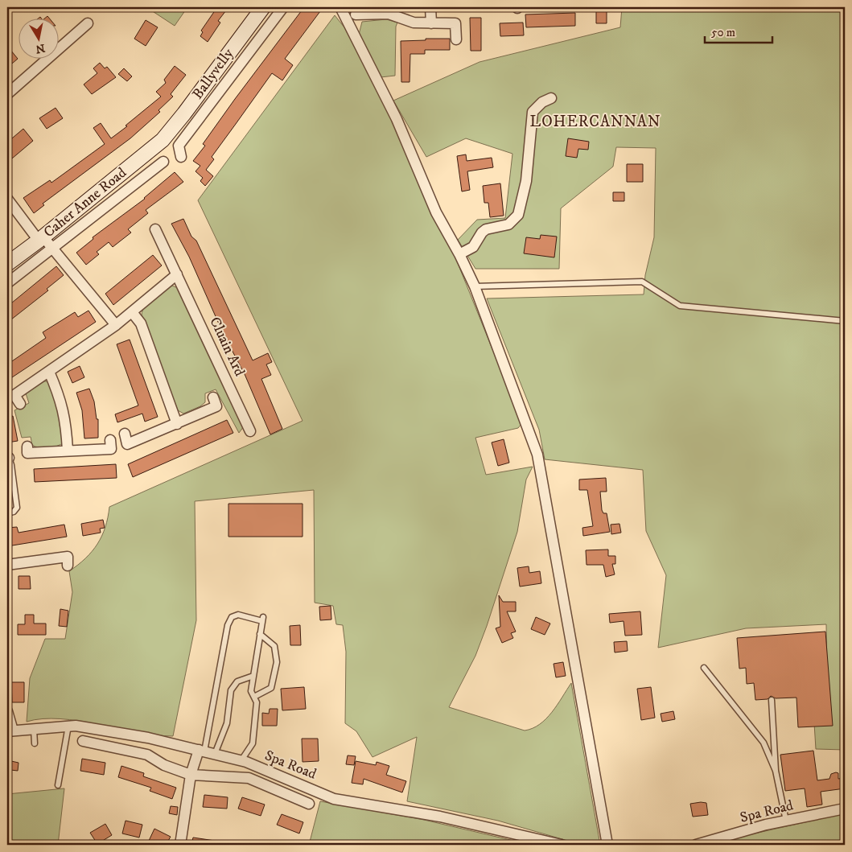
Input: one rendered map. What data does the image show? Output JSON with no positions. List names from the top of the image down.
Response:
{
  "streets": {
    "street": [
      "Ballyvelly",
      "Caher Anne Road",
      "Cluain Ard",
      "Spa Road"
    ]
  },
  "crossings": [
    ["Ballyvelly", "Caher Anne Road"]
  ],
  "districts": ["LOHERCANNAN"],
  "scale_bar": "50 m",
  "north": "bottom"
}
